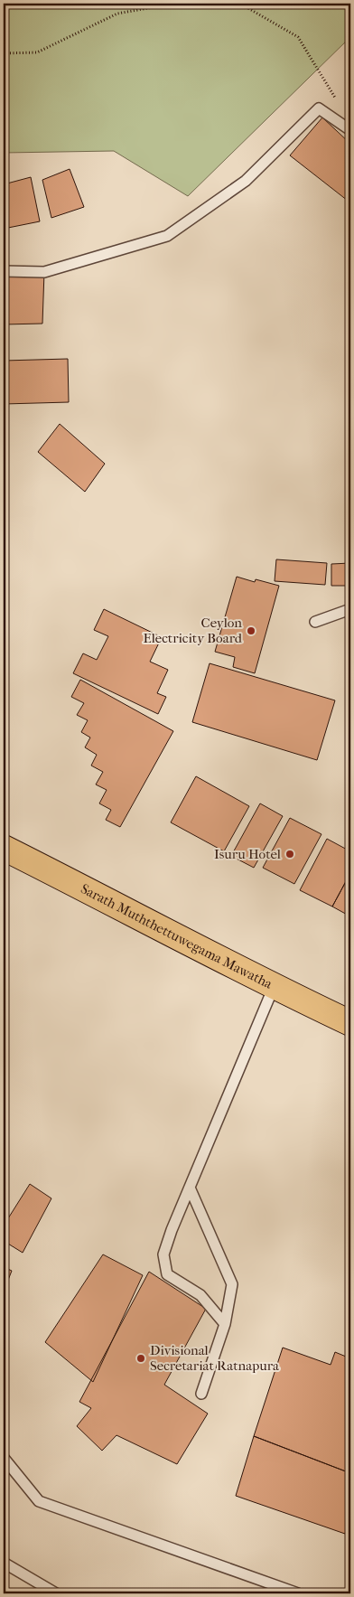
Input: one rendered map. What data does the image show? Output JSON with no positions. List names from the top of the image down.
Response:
{
  "streets": {
    "main road": ["Sarath Muththettuwegama Mawatha"]
  },
  "places": ["Ceylon Electricity Board", "Isuru Hotel", "Divisional Secretariat Ratnapura"]
}
